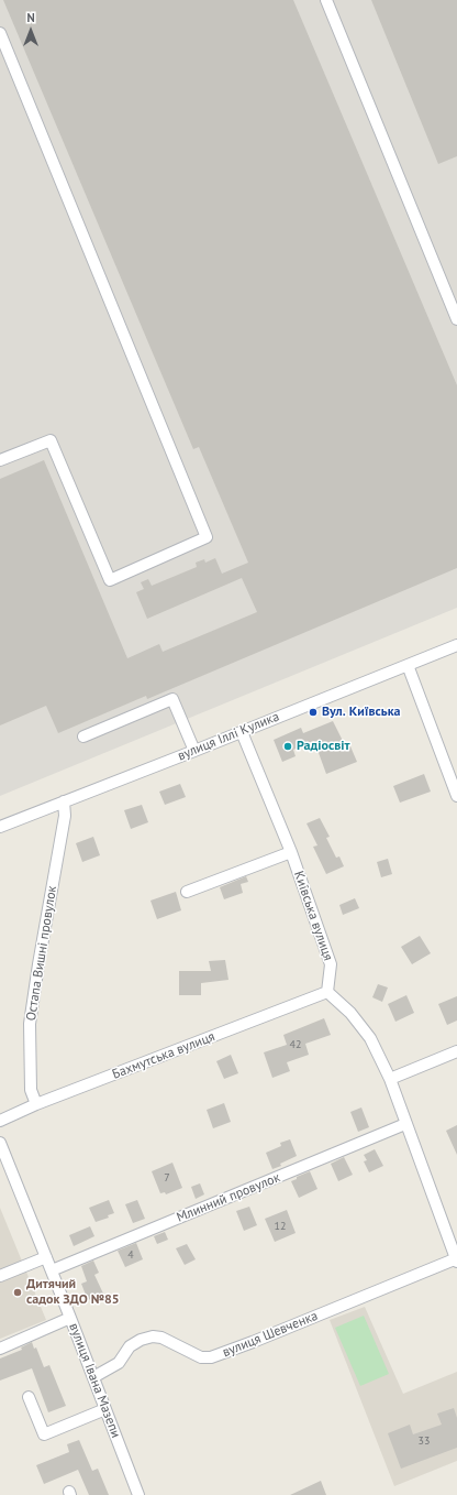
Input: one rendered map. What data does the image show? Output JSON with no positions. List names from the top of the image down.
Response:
{
  "streets": {
    "street": [
      "вулиця Іллі Кулика",
      "Київська вулиця",
      "Остапа Вишні провулок",
      "Бахмутська вулиця",
      "Млинний провулок",
      "вулиця Шевченка",
      "вулиця Івана Мазепи"
    ]
  },
  "crossings": [
    ["вулиця Іллі Кулика", "Київська вулиця"],
    ["вулиця Іллі Кулика", "Остапа Вишні провулок"],
    ["Київська вулиця", "Бахмутська вулиця"],
    ["Остапа Вишні провулок", "Бахмутська вулиця"],
    ["Млинний провулок", "вулиця Івана Мазепи"],
    ["вулиця Шевченка", "вулиця Івана Мазепи"]
  ],
  "places": ["Вул. Київська", "Радіосвіт", "Дитячий садок ЗДО №85"],
  "house_numbers": [
    "42",
    "7",
    "12",
    "4",
    "33"
  ],
  "north": "top"
}
